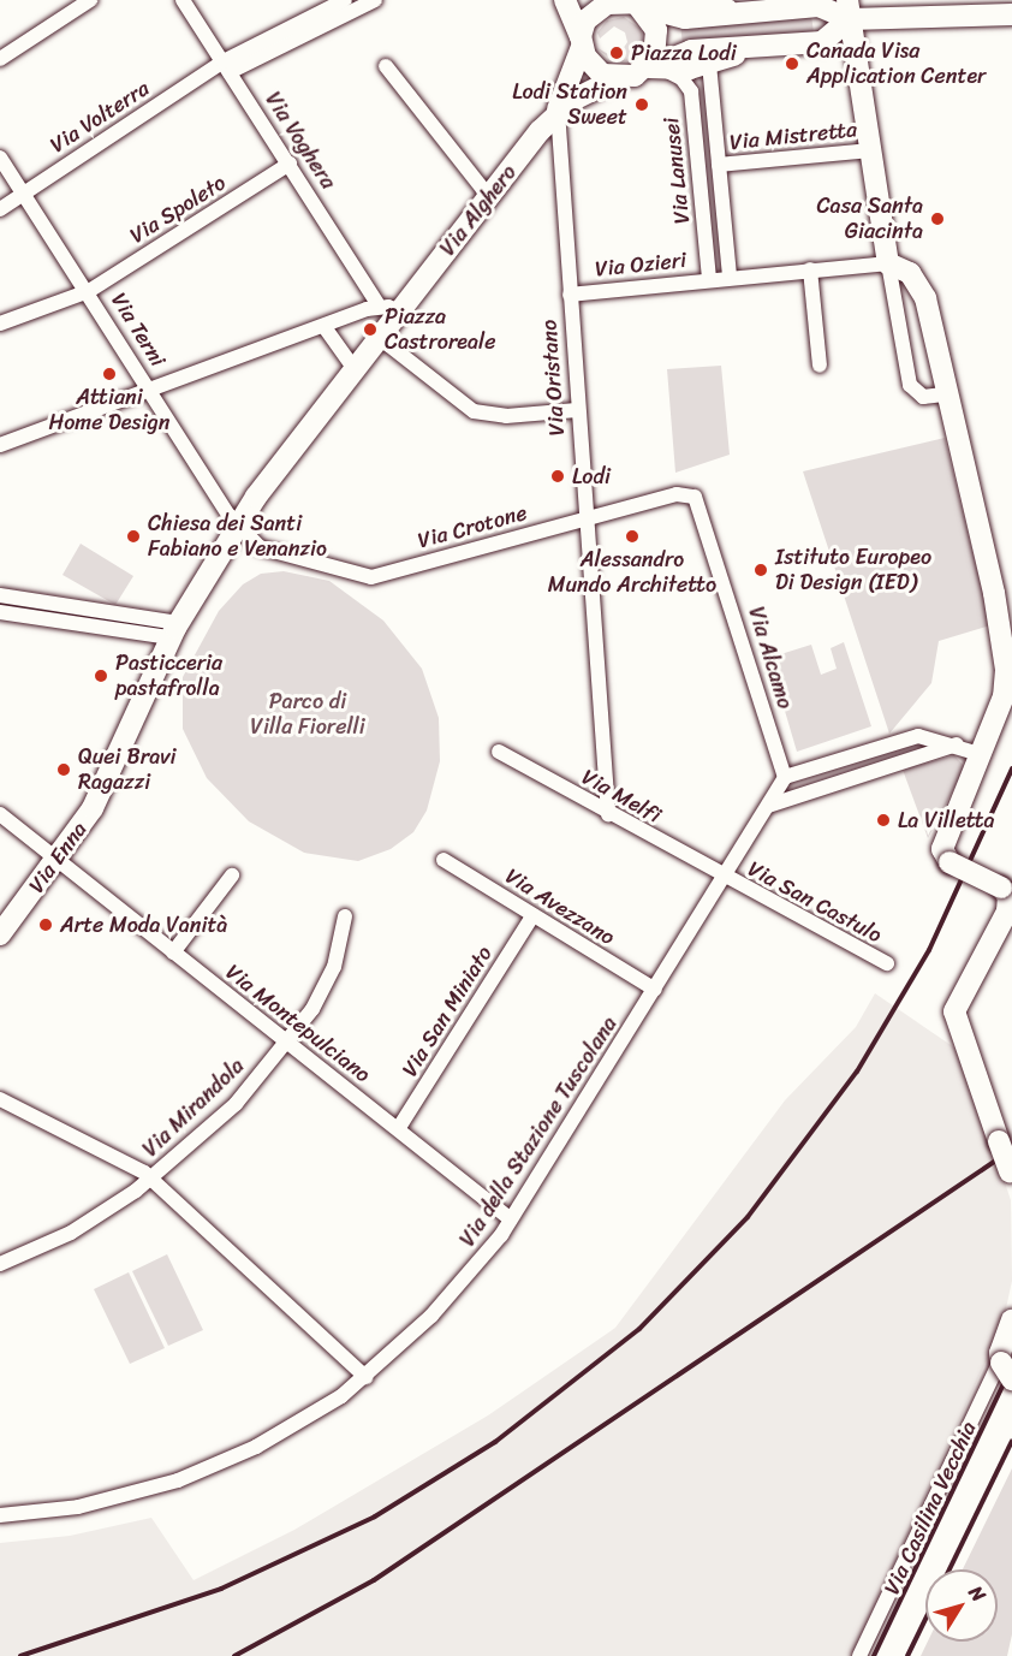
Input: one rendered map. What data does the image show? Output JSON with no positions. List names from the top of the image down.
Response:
{
  "streets": {
    "main road": ["Via Alghero", "Via Enna", "Via Casilina Vecchia"],
    "street": [
      "Via Volterra",
      "Via Mistretta",
      "Via Voghera",
      "Via Lanusei",
      "Via Spoleto",
      "Via Ozieri",
      "Via Terni",
      "Via Oristano",
      "Via Crotone",
      "Via Alcamo",
      "Via Melfi",
      "Via San Castulo",
      "Via Avezzano",
      "Via San Miniato",
      "Via Montepulciano",
      "Via Mirandola",
      "Via della Stazione Tuscolana"
    ]
  },
  "crossings": [
    ["Via Volterra", "Via Voghera"],
    ["Via Volterra", "Via Terni"],
    ["Via Mistretta", "Via Lanusei"],
    ["Via Voghera", "Via Spoleto"],
    ["Via Voghera", "Via Alghero"],
    ["Via Lanusei", "Via Alghero"],
    ["Via Lanusei", "Via Ozieri"],
    ["Via Spoleto", "Via Terni"],
    ["Via Alghero", "Via Oristano"],
    ["Via Ozieri", "Via Oristano"],
    ["Via Terni", "Via Crotone"],
    ["Via Terni", "Via Enna"],
    ["Via Oristano", "Via Crotone"],
    ["Via Oristano", "Via Alcamo"],
    ["Via Oristano", "Via Melfi"],
    ["Via Crotone", "Via Alcamo"],
    ["Via Alcamo", "Via della Stazione Tuscolana"],
    ["Via Melfi", "Via San Castulo"],
    ["Via Melfi", "Via della Stazione Tuscolana"],
    ["Via Enna", "Via Montepulciano"],
    ["Via San Castulo", "Via della Stazione Tuscolana"],
    ["Via Avezzano", "Via San Miniato"],
    ["Via Avezzano", "Via della Stazione Tuscolana"],
    ["Via San Miniato", "Via Montepulciano"],
    ["Via Montepulciano", "Via Mirandola"],
    ["Via Montepulciano", "Via della Stazione Tuscolana"]
  ],
  "parks": ["Parco di Villa Fiorelli"],
  "places": [
    "Piazza Lodi",
    "Canada Visa Application Center",
    "Lodi Station Sweet",
    "Casa Santa Giacinta",
    "Piazza Castroreale",
    "Attiani Home Design",
    "Lodi",
    "Chiesa dei Santi Fabiano e Venanzio",
    "Alessandro Mundo Architetto",
    "Istituto Europeo Di Design (IED)",
    "Pasticceria pastafrolla",
    "Quei Bravi Ragazzi",
    "La Villetta",
    "Arte Moda Vanità"
  ],
  "north": "top right"
}
